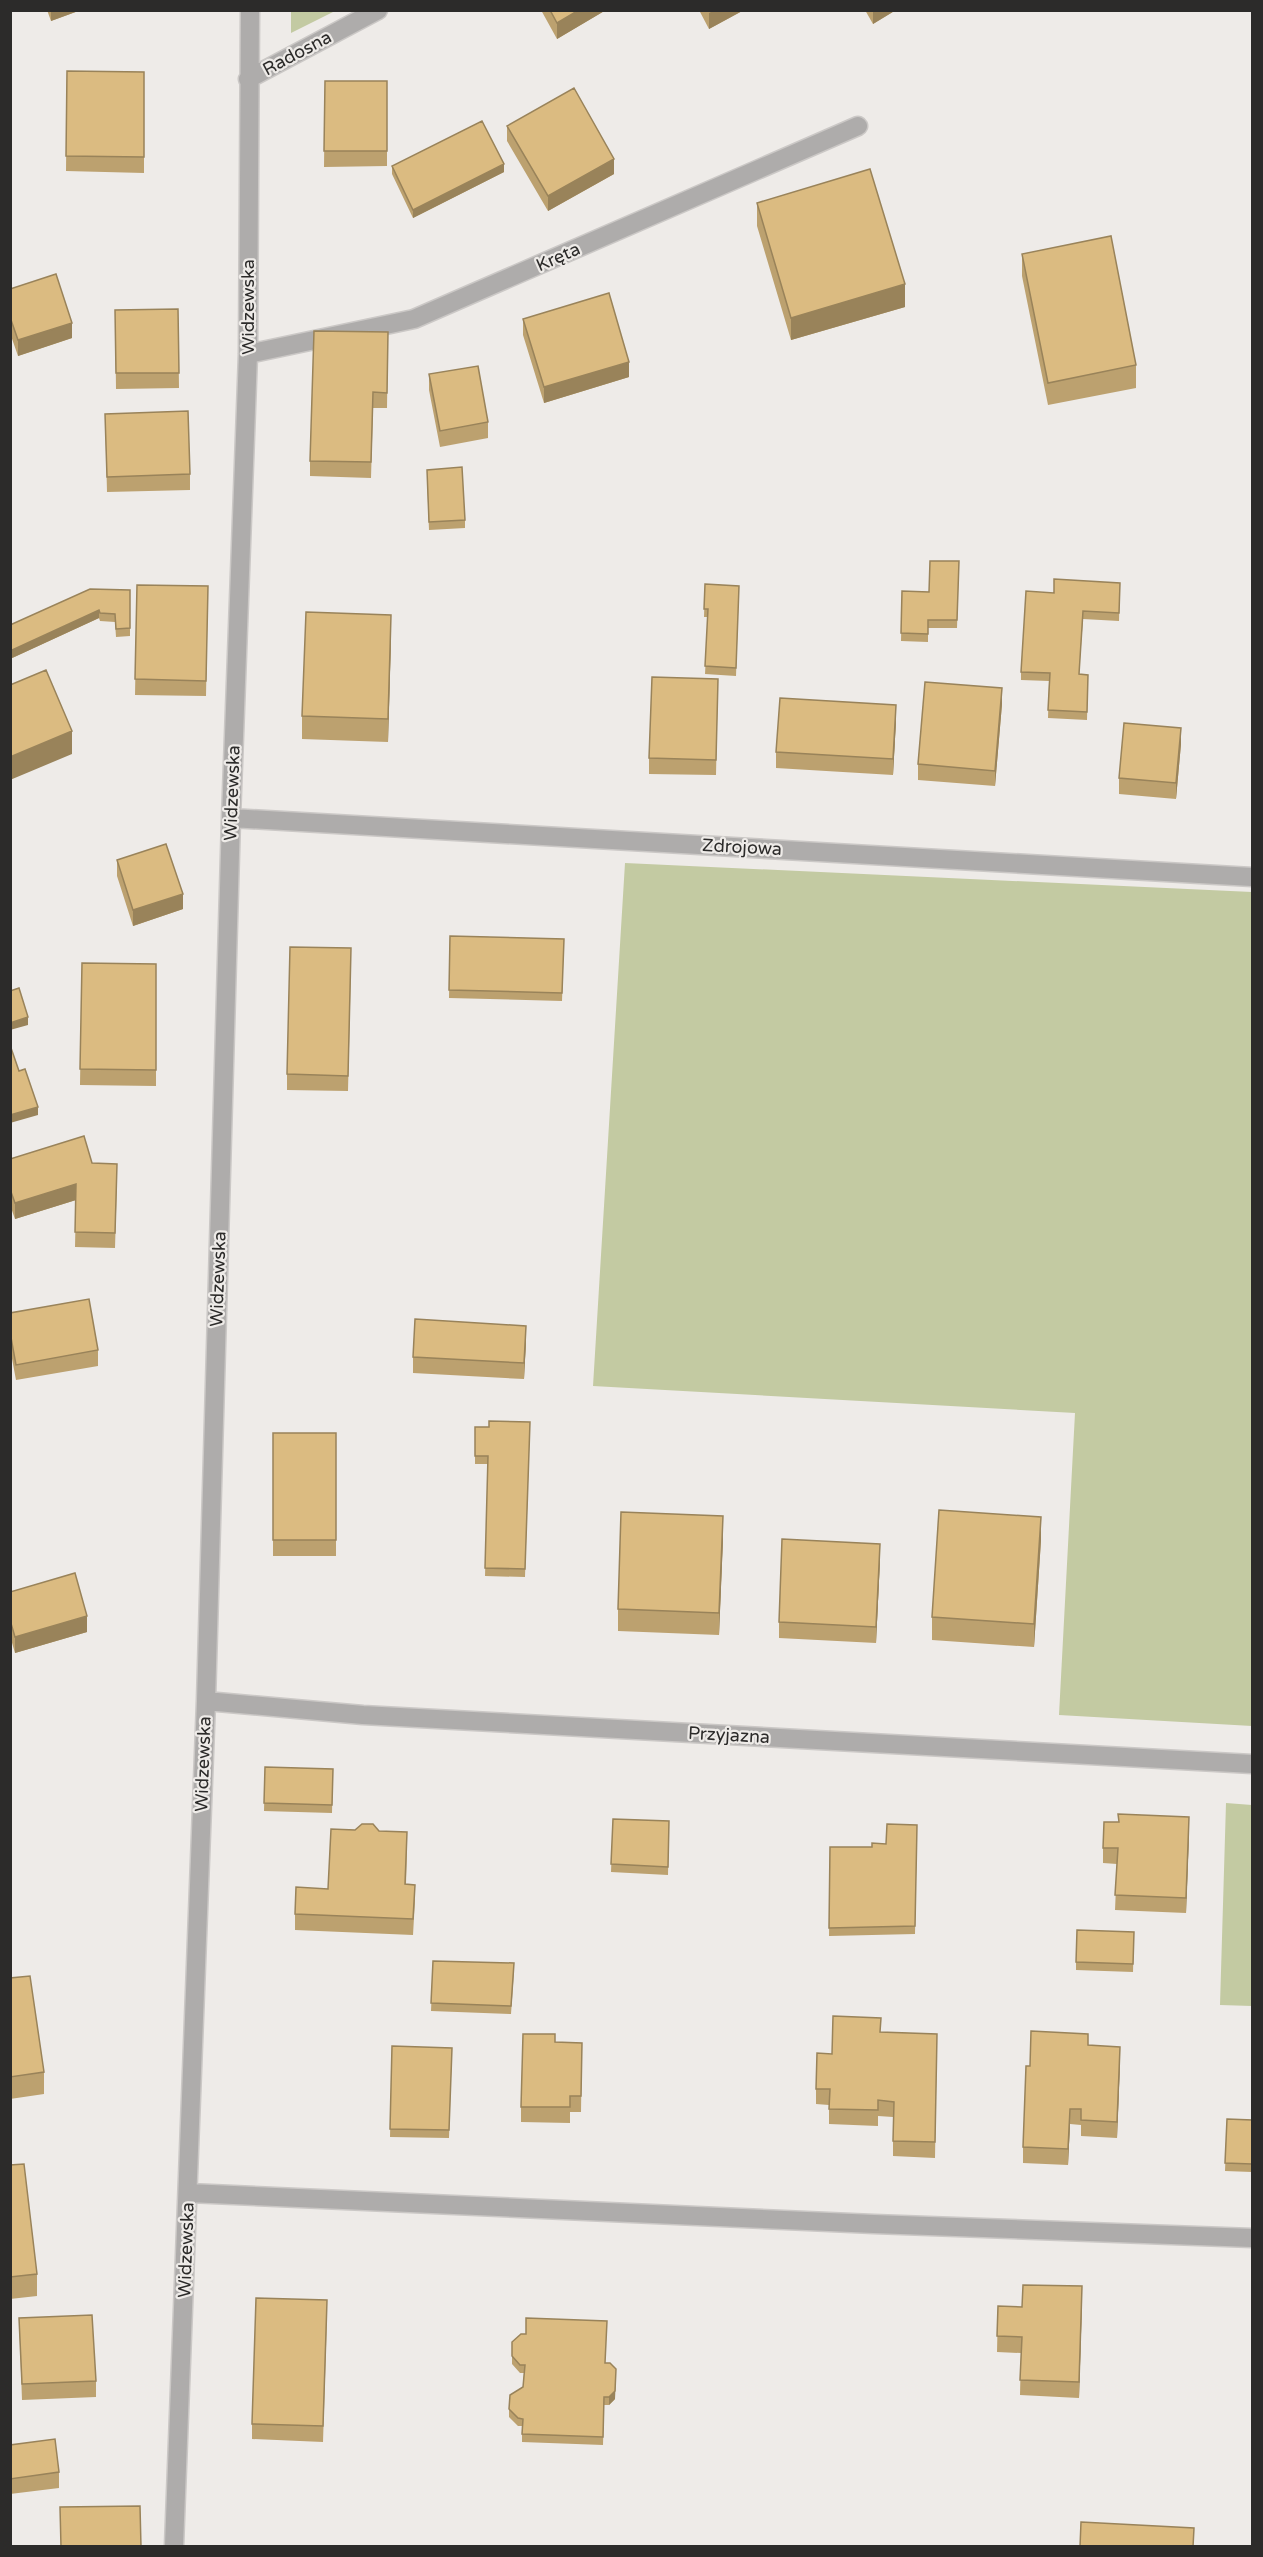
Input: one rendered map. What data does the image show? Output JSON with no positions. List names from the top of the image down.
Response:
{
  "streets": {
    "street": [
      "Radosna",
      "Kręta",
      "Widzewska",
      "Zdrojowa",
      "Przyjazna"
    ]
  },
  "crossings": [
    ["Radosna", "Widzewska"],
    ["Kręta", "Widzewska"],
    ["Widzewska", "Zdrojowa"],
    ["Widzewska", "Przyjazna"]
  ]
}
